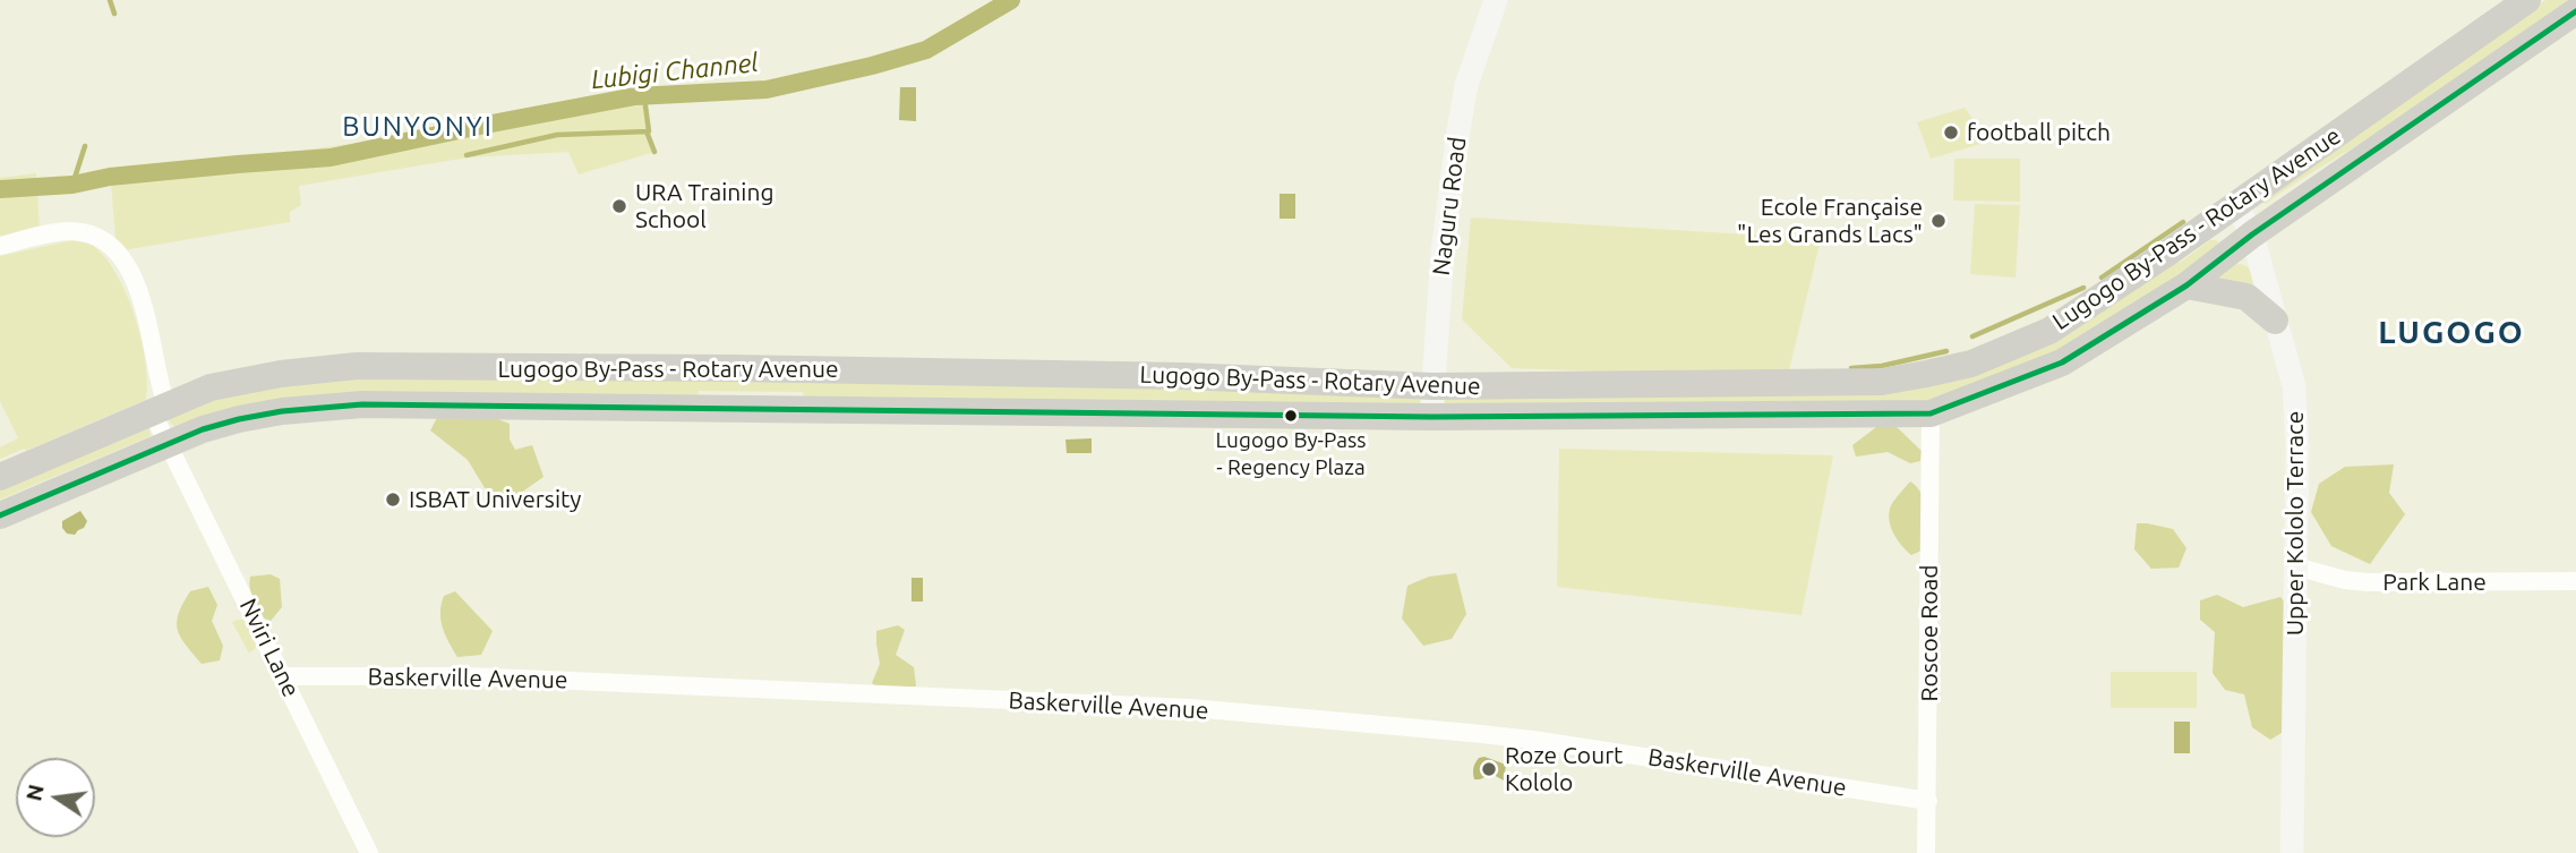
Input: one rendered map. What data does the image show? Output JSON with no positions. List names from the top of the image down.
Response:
{
  "streets": {
    "main road": ["Naguru Road", "Lugogo By-Pass - Rotary Avenue", "Upper Kololo Terrace"],
    "street": [
      "Park Lane",
      "Roscoe Road",
      "Nviri Lane",
      "Baskerville Avenue"
    ]
  },
  "crossings": [
    ["Naguru Road", "Lugogo By-Pass - Rotary Avenue"],
    ["Lugogo By-Pass - Rotary Avenue", "Upper Kololo Terrace"],
    ["Lugogo By-Pass - Rotary Avenue", "Roscoe Road"],
    ["Lugogo By-Pass - Rotary Avenue", "Nviri Lane"],
    ["Upper Kololo Terrace", "Park Lane"],
    ["Roscoe Road", "Baskerville Avenue"],
    ["Nviri Lane", "Baskerville Avenue"]
  ],
  "districts": ["BUNYONYI", "LUGOGO"],
  "water": ["Lubigi Channel"],
  "places": [
    "football pitch",
    "URA Training School",
    "Ecole Française \"Les Grands Lacs\"",
    "Lugogo By-Pass - Regency Plaza",
    "ISBAT University",
    "Roze Court Kololo"
  ],
  "north": "left"
}
